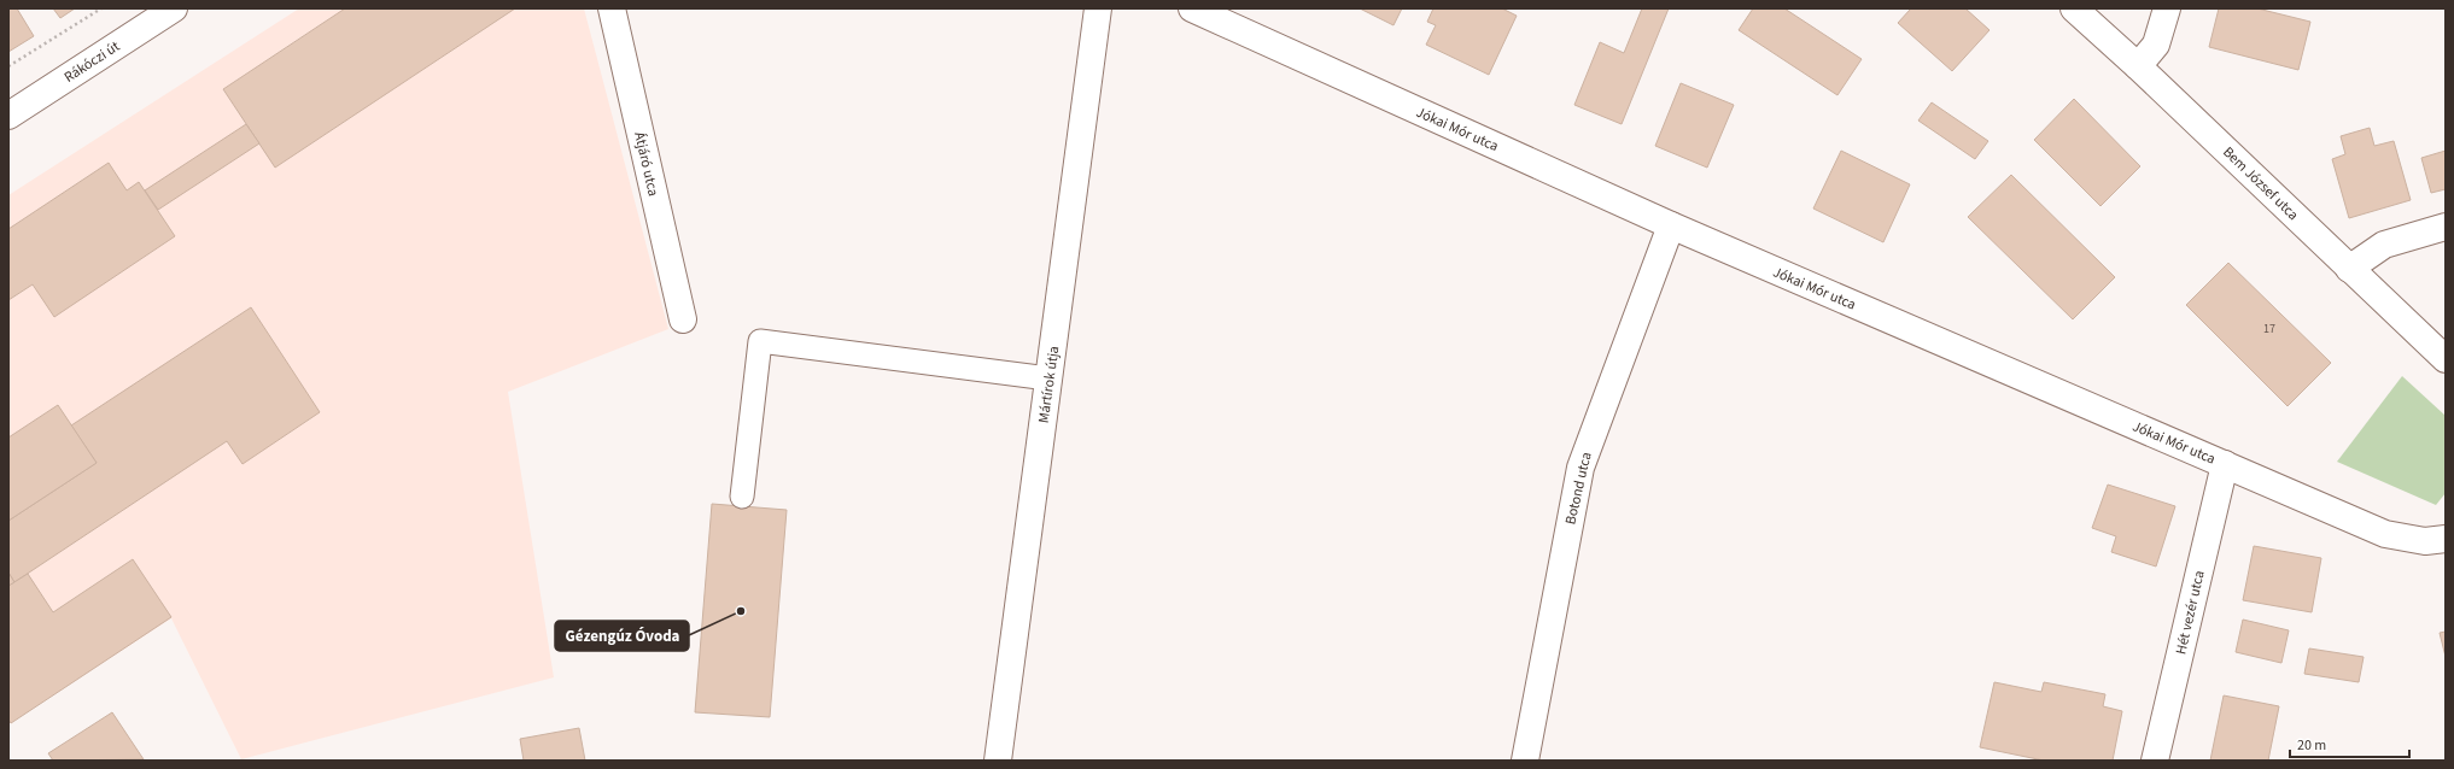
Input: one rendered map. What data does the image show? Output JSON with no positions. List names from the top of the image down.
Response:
{
  "streets": {
    "street": [
      "Rákóczi út",
      "Jókai Mór utca",
      "Átjáró utca",
      "Bem József utca",
      "Mártírok útja",
      "Botond utca",
      "Hét vezér utca"
    ]
  },
  "crossings": [
    ["Jókai Mór utca", "Botond utca"],
    ["Jókai Mór utca", "Hét vezér utca"]
  ],
  "places": ["Gézengúz Óvoda"],
  "house_numbers": ["17"],
  "scale_bar": "20 m"
}
